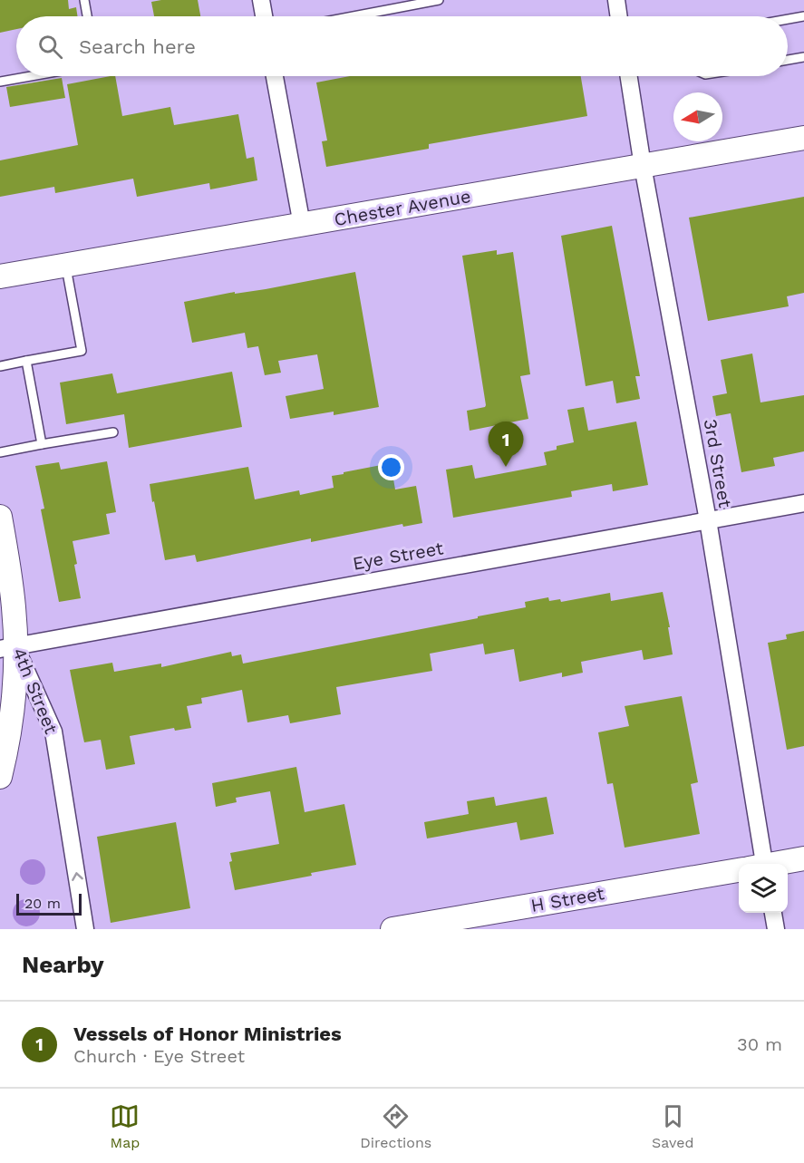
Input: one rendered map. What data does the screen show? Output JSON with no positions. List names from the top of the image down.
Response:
{
  "streets": {
    "main road": ["Chester Avenue", "4th Street", "H Street"],
    "street": ["3rd Street", "Eye Street"]
  },
  "crossings": [
    ["Chester Avenue", "3rd Street"],
    ["3rd Street", "Eye Street"],
    ["Eye Street", "4th Street"]
  ],
  "scale_bar": "20 m",
  "north": "left",
  "page": {
    "search": "Search here",
    "pins": "1",
    "scale": "20 m",
    "heading": "Nearby",
    "list": [
      {
        "mark": "1",
        "name": "Vessels of Honor Ministries",
        "note": "Church · Eye Street",
        "value": "30 m"
      }
    ],
    "nav": ["Map", "Directions", "Saved"]
  }
}
